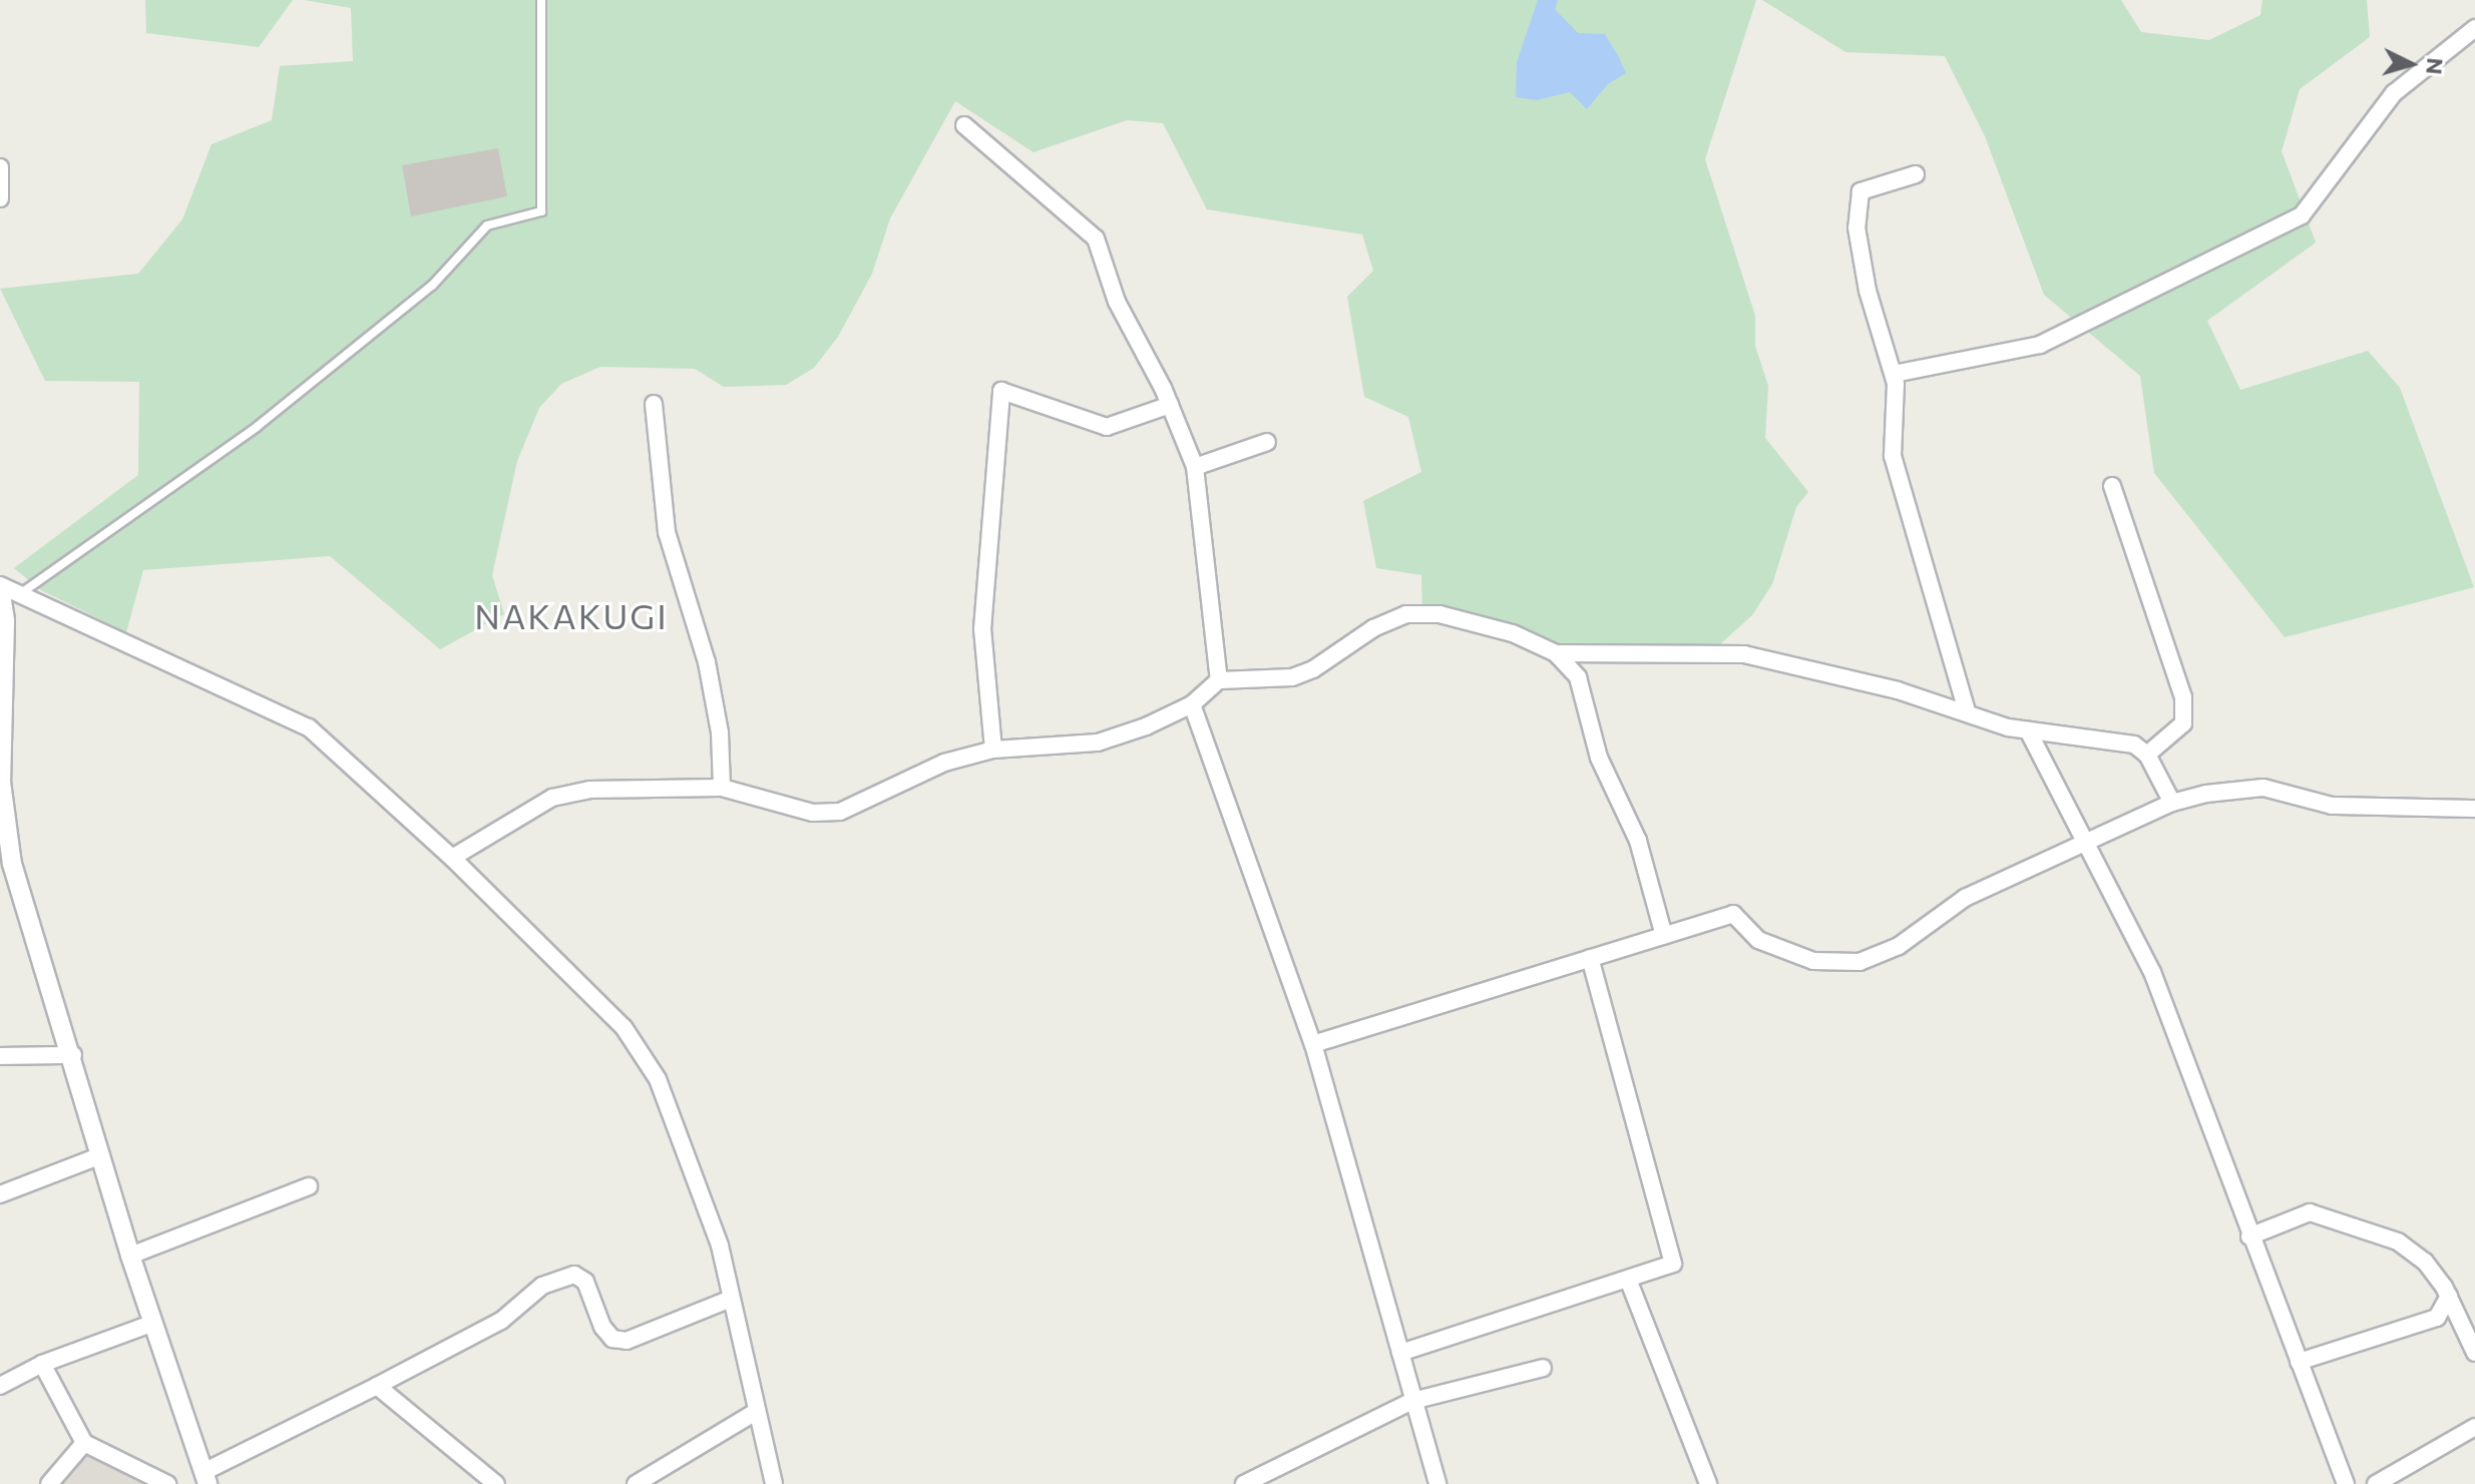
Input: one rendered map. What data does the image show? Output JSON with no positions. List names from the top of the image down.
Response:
{
  "districts": ["NAKAKUGI"],
  "north": "right"
}
